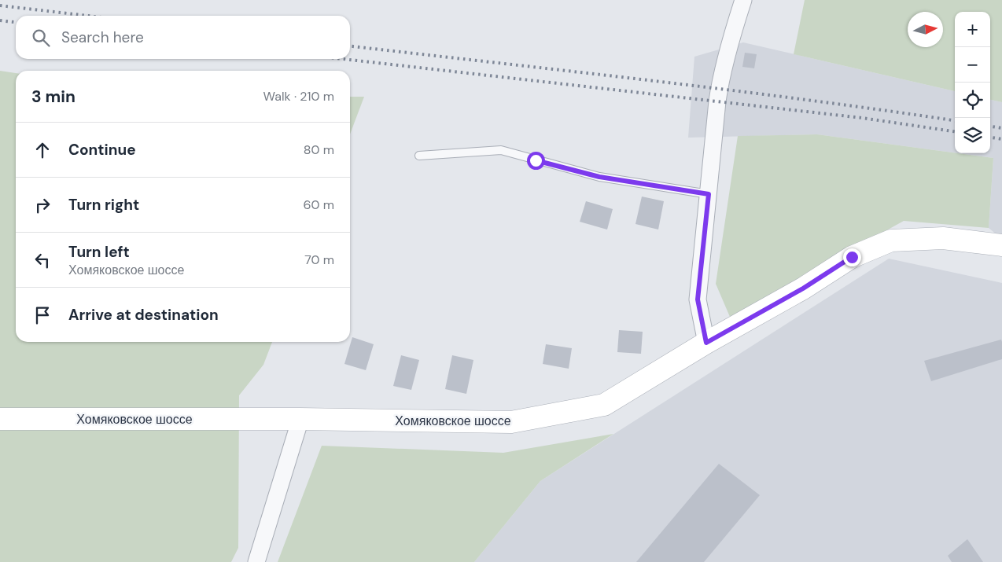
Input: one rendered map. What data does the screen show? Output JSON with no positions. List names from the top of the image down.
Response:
{
  "streets": {
    "street": ["Хомяковское шоссе"]
  },
  "north": "right",
  "page": {
    "map_buttons": ["+", "−"],
    "search": "Search here",
    "heading": ["3 min", "Walk · 210 m"],
    "list": [
      ["Continue", "80 m"],
      ["Turn right", "60 m"],
      ["Turn left", "Хомяковское шоссе", "70 m"],
      "Arrive at destination"
    ]
  }
}
